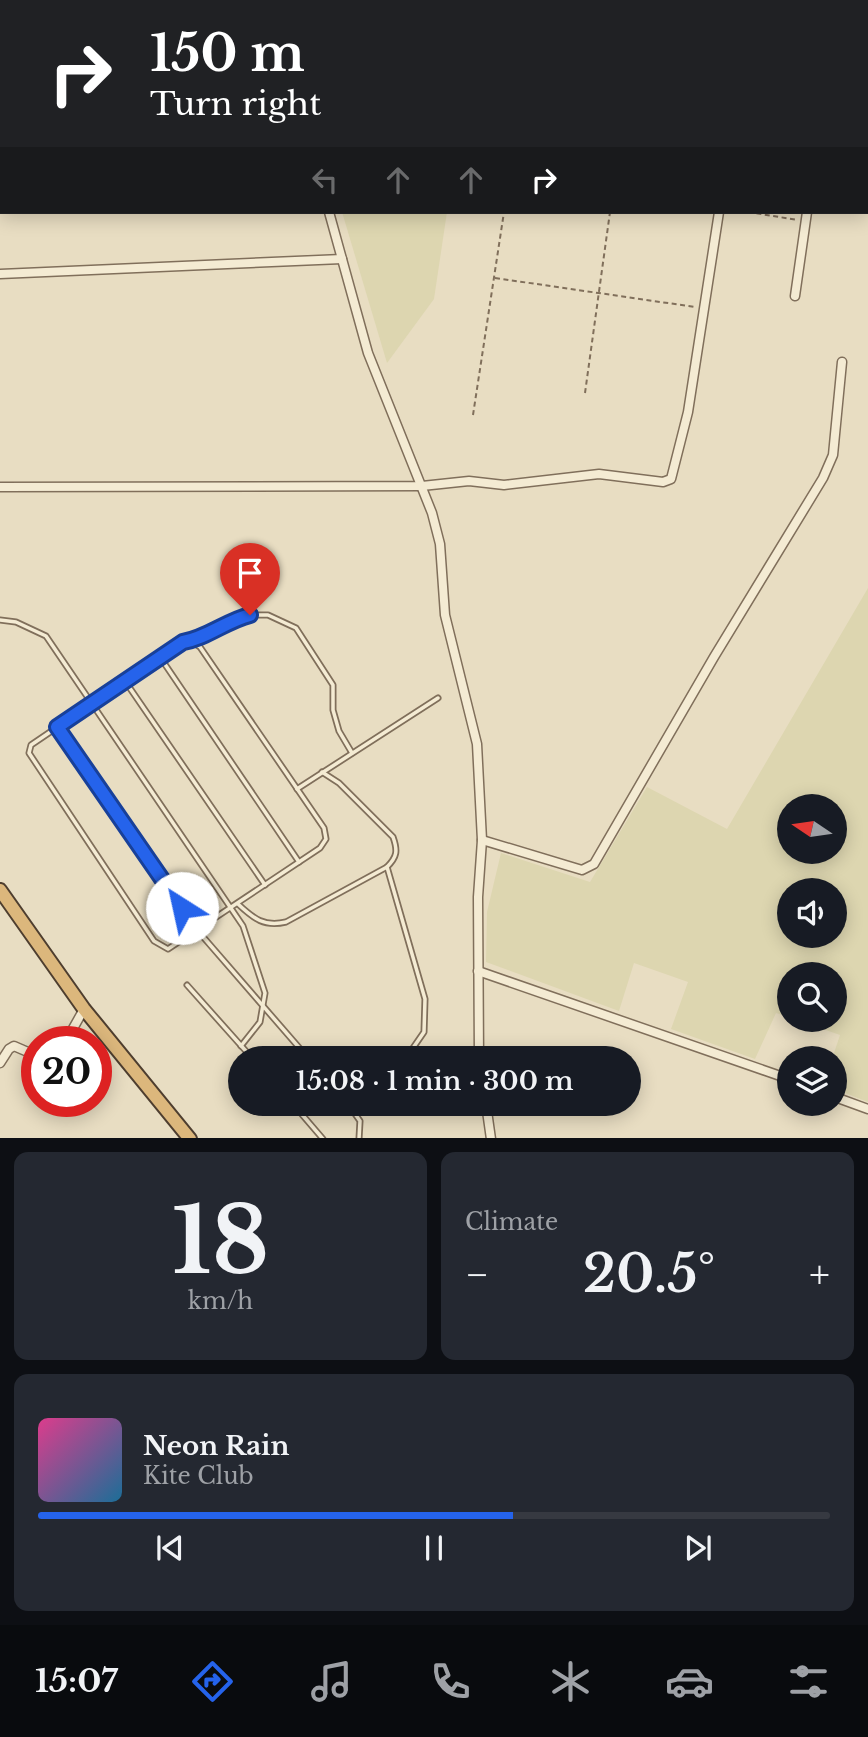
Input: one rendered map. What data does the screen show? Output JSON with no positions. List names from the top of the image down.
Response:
{
  "north": "left",
  "page": {
    "turn": ["150 m", "Turn right"],
    "limit": "20",
    "trip": "15:08 · 1 min · 300 m",
    "tile": [
      ["18", "km/h"],
      "Climate"
    ],
    "heat": ["−", "20.5°", "+"],
    "song": ["Neon Rain", "Kite Club"],
    "tabs": "15:07"
  }
}
